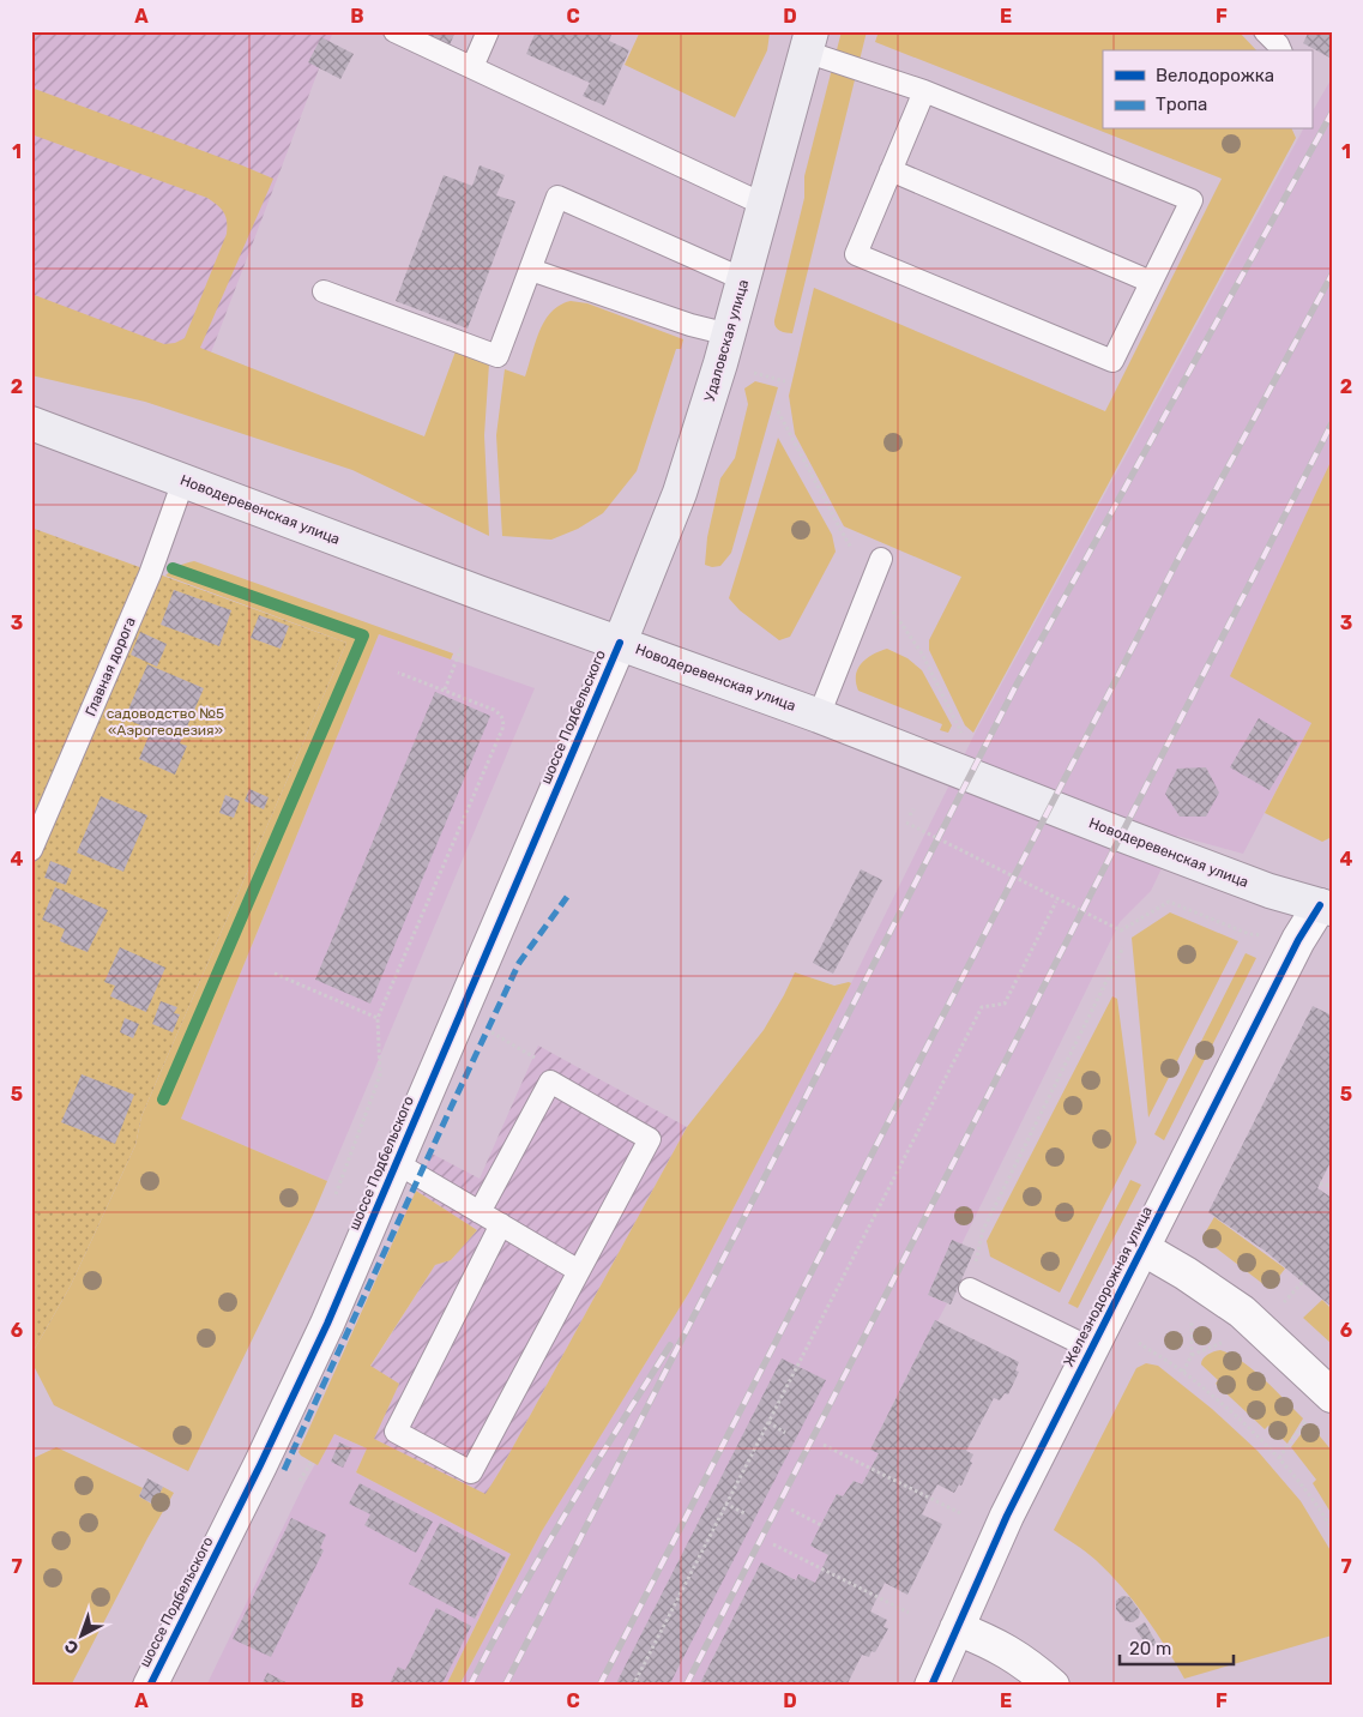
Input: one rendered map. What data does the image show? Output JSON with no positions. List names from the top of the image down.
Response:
{
  "streets": {
    "main road": ["Удаловская улица", "Новодеревенская улица"],
    "street": ["шоссе Подбельского", "Железнодорожная улица"],
    "lane": ["Главная дорога"]
  },
  "crossings": [
    ["Удаловская улица", "Новодеревенская улица"],
    ["Удаловская улица", "шоссе Подбельского"],
    ["Новодеревенская улица", "Главная дорога"],
    ["Новодеревенская улица", "шоссе Подбельского"],
    ["Новодеревенская улица", "Железнодорожная улица"]
  ],
  "parks": ["садоводство №5 «Аэрогеодезия»"],
  "legend": ["Велодорожка", "Тропа"],
  "scale_bar": "20 m",
  "north": "bottom left",
  "grid": {
    "columns": [
      "A",
      "B",
      "C",
      "D",
      "E",
      "F"
    ],
    "rows": [
      "1",
      "2",
      "3",
      "4",
      "5",
      "6",
      "7"
    ]
  }
}
